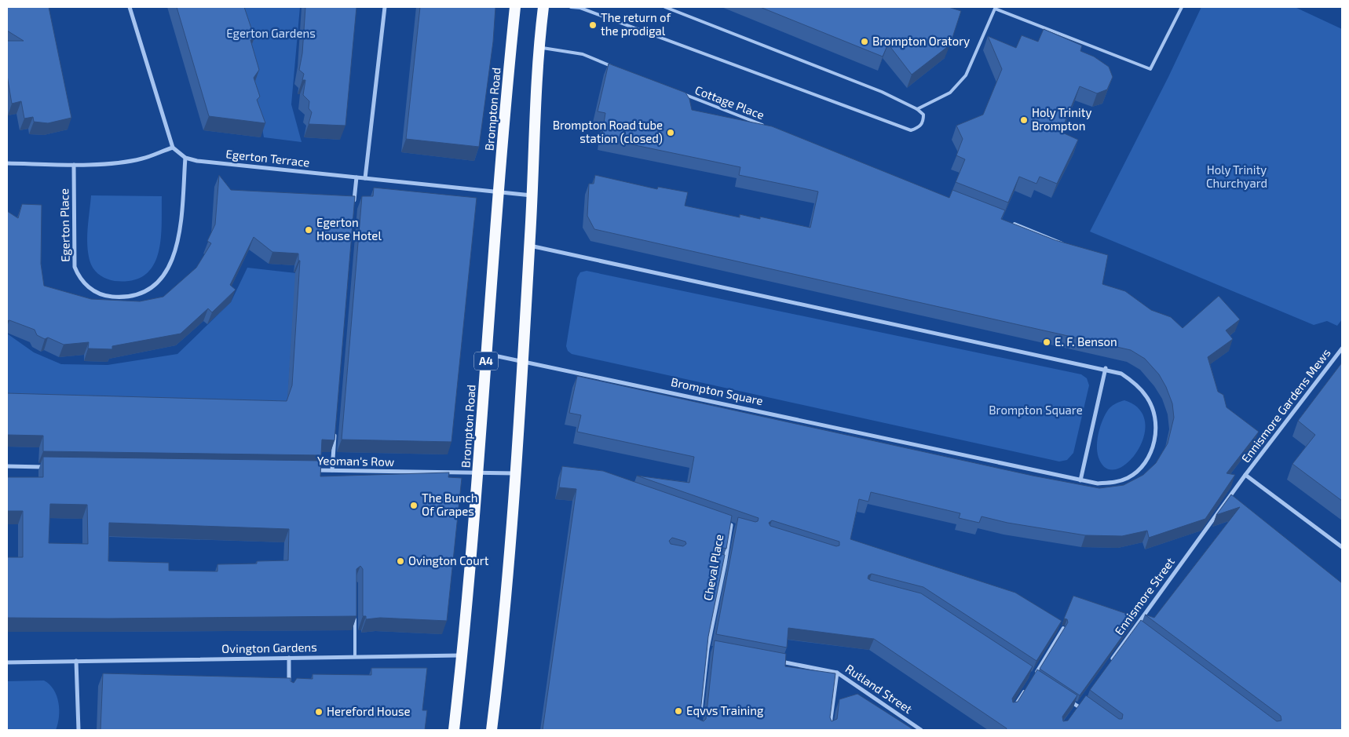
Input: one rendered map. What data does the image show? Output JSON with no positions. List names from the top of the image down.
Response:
{
  "streets": {
    "highway": ["Brompton Road", "A4"],
    "street": [
      "Egerton Terrace",
      "Egerton Place",
      "Brompton Square",
      "Ennismore Gardens Mews",
      "Yeoman's Row",
      "Cheval Place",
      "Ennismore Street",
      "Ovington Gardens",
      "Rutland Street"
    ],
    "lane": ["Cottage Place"]
  },
  "crossings": [
    ["Brompton Road", "Egerton Terrace"],
    ["Brompton Road", "Brompton Square"],
    ["Brompton Road", "Yeoman's Row"],
    ["Brompton Road", "Ovington Gardens"],
    ["Egerton Terrace", "Egerton Place"],
    ["Ennismore Gardens Mews", "Ennismore Street"]
  ],
  "parks": ["Egerton Gardens", "Holy Trinity Churchyard", "Brompton Square"],
  "places": [
    "The return of the prodigal",
    "Brompton Oratory",
    "Holy Trinity Brompton",
    "Brompton Road tube station (closed)",
    "Egerton House Hotel",
    "E. F. Benson",
    "The Bunch Of Grapes",
    "Ovington Court",
    "Eqvvs Training",
    "Hereford House"
  ]
}
